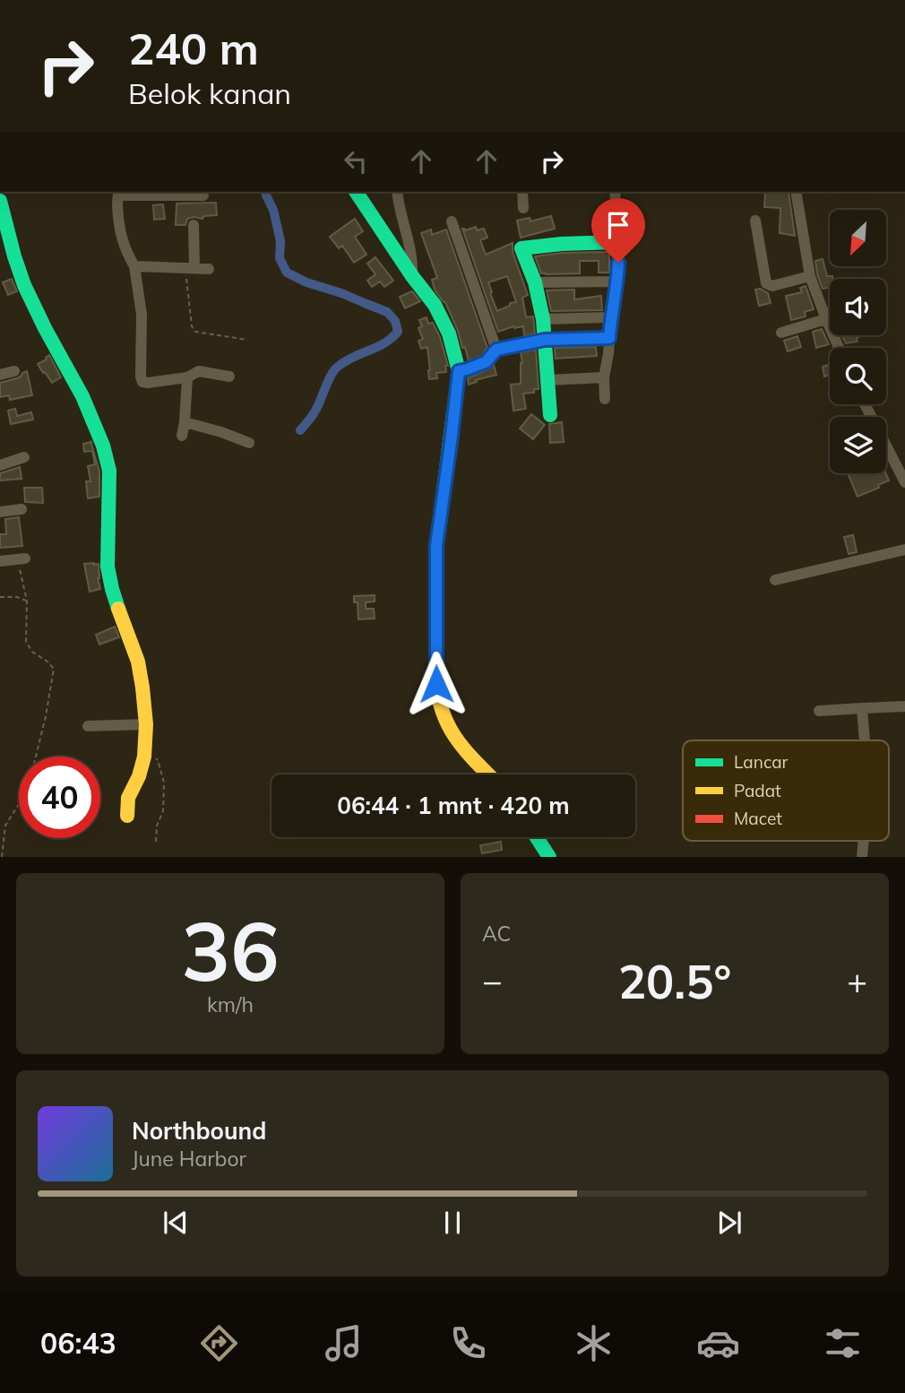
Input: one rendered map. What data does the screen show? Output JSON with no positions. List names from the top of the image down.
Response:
{
  "legend": ["Lancar", "Padat", "Macet"],
  "north": "bottom left",
  "page": {
    "turn": ["240 m", "Belok kanan"],
    "limit": "40",
    "trip": "06:44 · 1 mnt · 420 m",
    "tile": [
      ["36", "km/h"],
      "AC"
    ],
    "heat": ["−", "20.5°", "+"],
    "song": ["Northbound", "June Harbor"],
    "tabs": "06:43"
  }
}
